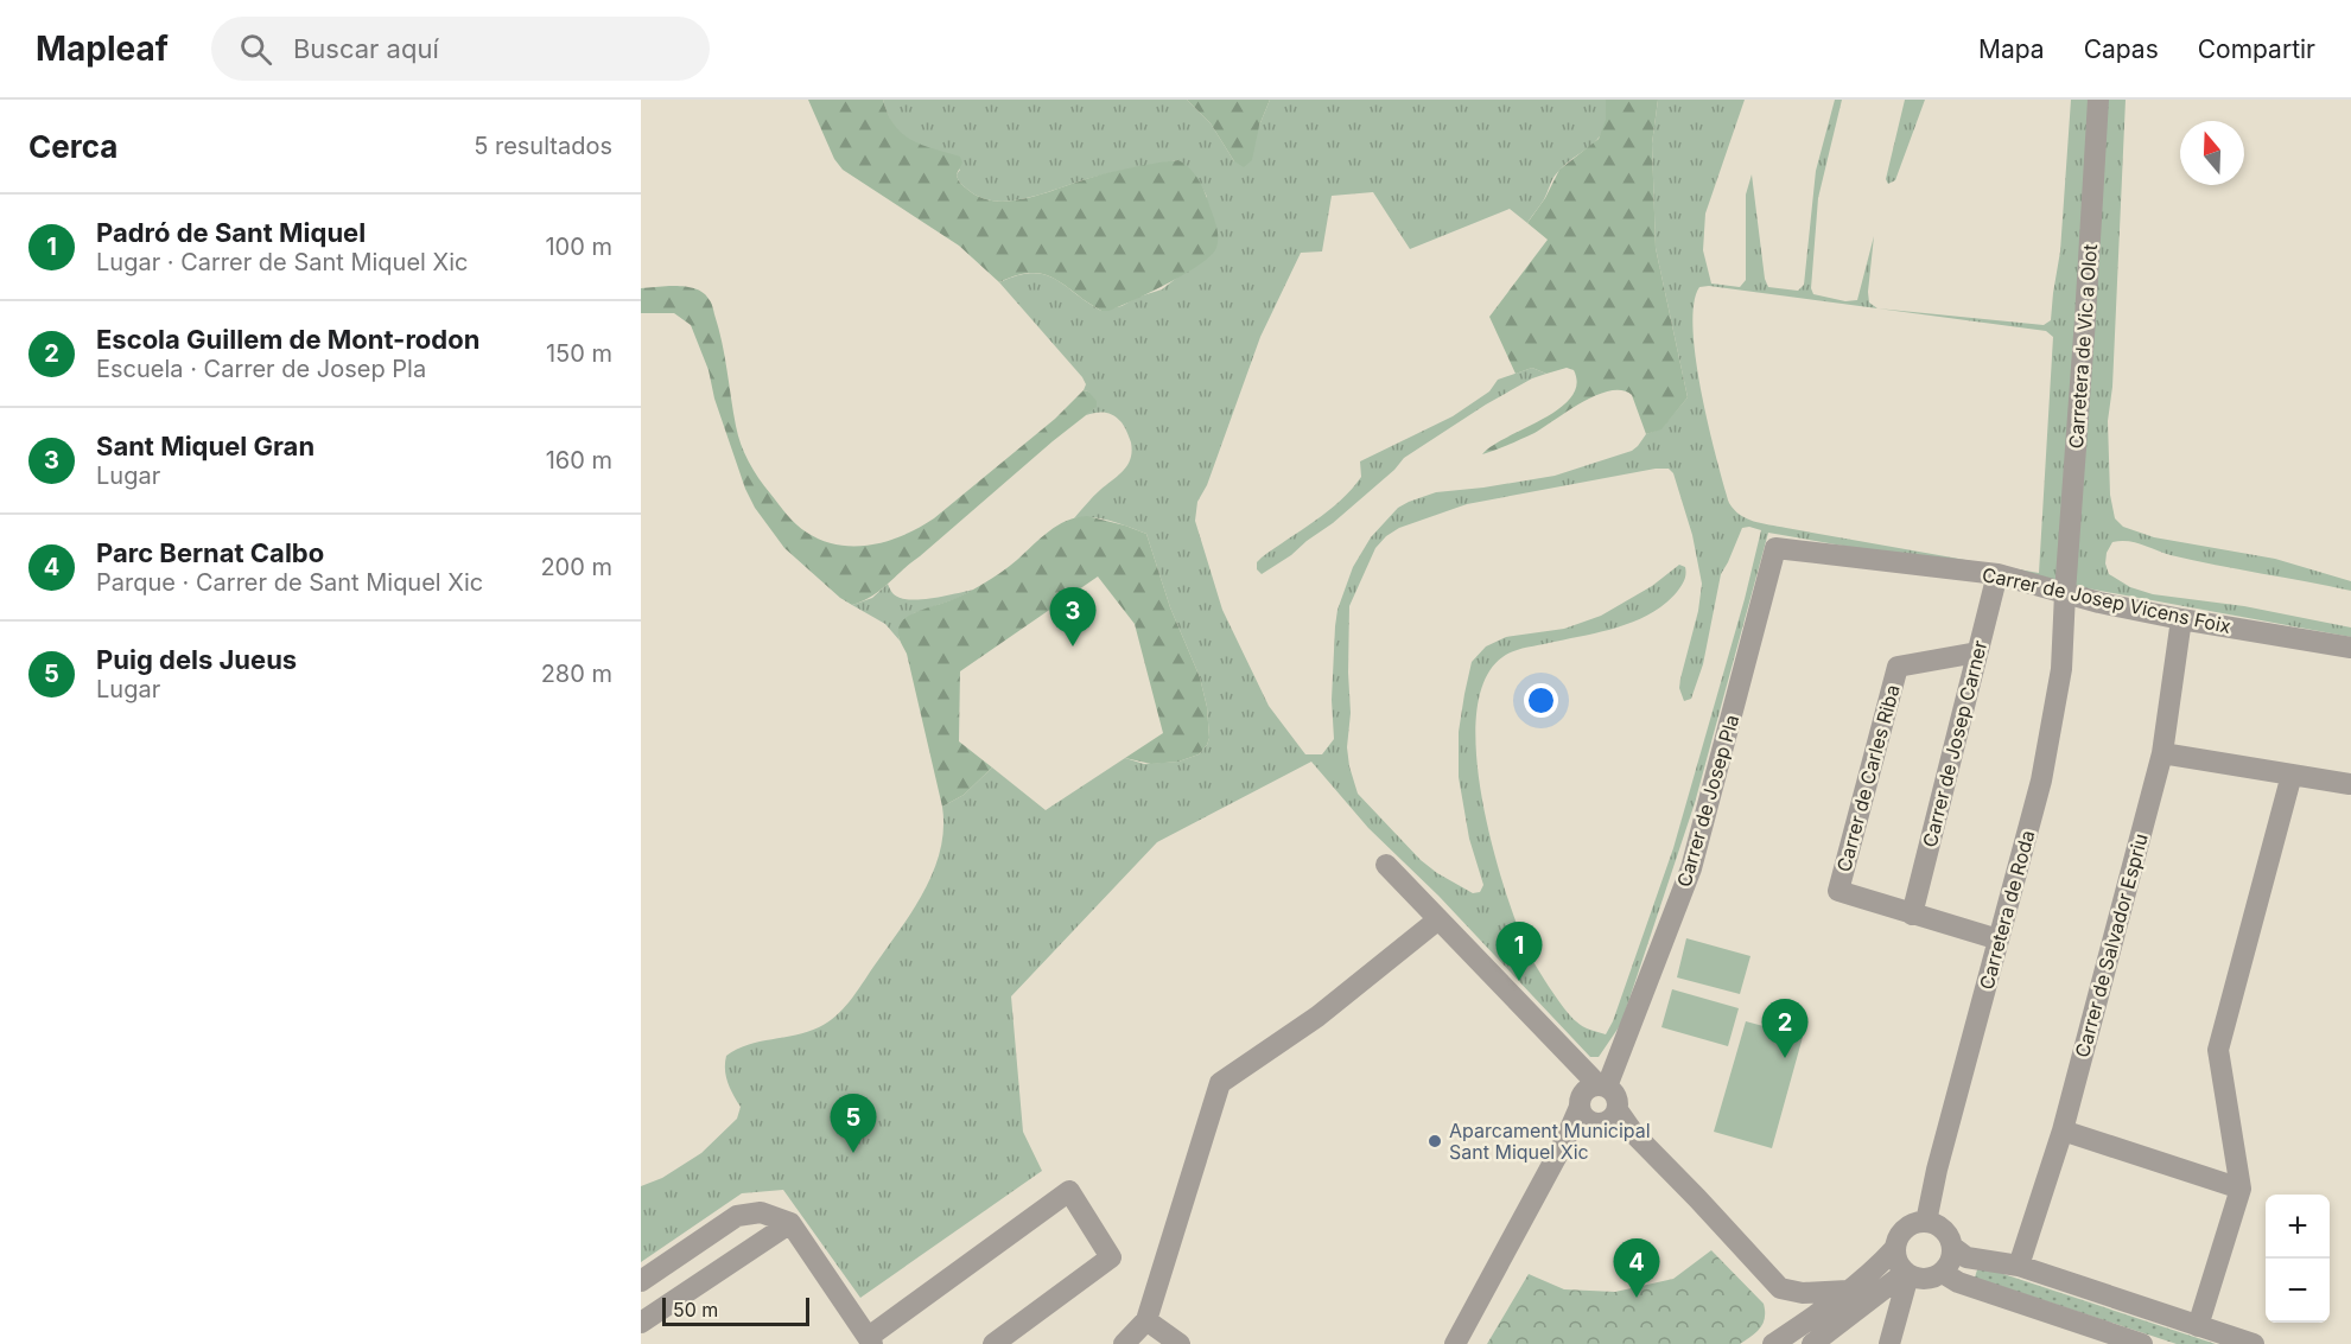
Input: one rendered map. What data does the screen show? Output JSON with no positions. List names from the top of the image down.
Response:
{
  "streets": {
    "street": [
      "Carretera de Vic a Olot",
      "Carrer de Josep Vicens Foix",
      "Carrer de Josep Carner",
      "Carrer de Carles Riba",
      "Carrer de Josep Pla",
      "Carretera de Roda",
      "Carrer de Salvador Espriu"
    ]
  },
  "crossings": [
    ["Carretera de Vic a Olot", "Carrer de Josep Vicens Foix"],
    ["Carretera de Vic a Olot", "Carretera de Roda"],
    ["Carrer de Josep Vicens Foix", "Carrer de Josep Carner"],
    ["Carrer de Josep Vicens Foix", "Carrer de Josep Pla"],
    ["Carrer de Josep Vicens Foix", "Carretera de Roda"],
    ["Carrer de Josep Vicens Foix", "Carrer de Salvador Espriu"],
    ["Carrer de Josep Carner", "Carrer de Carles Riba"],
    ["Carrer de Carles Riba", "Carretera de Roda"]
  ],
  "places": ["Aparcament Municipal Sant Miquel Xic"],
  "scale_bar": "50 m",
  "north": "top",
  "page": {
    "header": "Mapleaf",
    "search": "Buscar aquí",
    "nav": ["Mapa", "Capas", "Compartir"],
    "heading": ["Cerca", "5 resultados"],
    "list": [
      {
        "mark": "1",
        "name": "Padró de Sant Miquel",
        "note": "Lugar · Carrer de Sant Miquel Xic",
        "value": "100 m"
      },
      {
        "mark": "2",
        "name": "Escola Guillem de Mont-rodon",
        "note": "Escuela · Carrer de Josep Pla",
        "value": "150 m"
      },
      {
        "mark": "3",
        "name": "Sant Miquel Gran",
        "note": "Lugar",
        "value": "160 m"
      },
      {
        "mark": "4",
        "name": "Parc Bernat Calbo",
        "note": "Parque · Carrer de Sant Miquel Xic",
        "value": "200 m"
      },
      {
        "mark": "5",
        "name": "Puig dels Jueus",
        "note": "Lugar",
        "value": "280 m"
      }
    ],
    "pins": [
      "3",
      "1",
      "2",
      "5",
      "4"
    ],
    "map_buttons": ["+", "−"],
    "scale": "50 m"
  }
}
